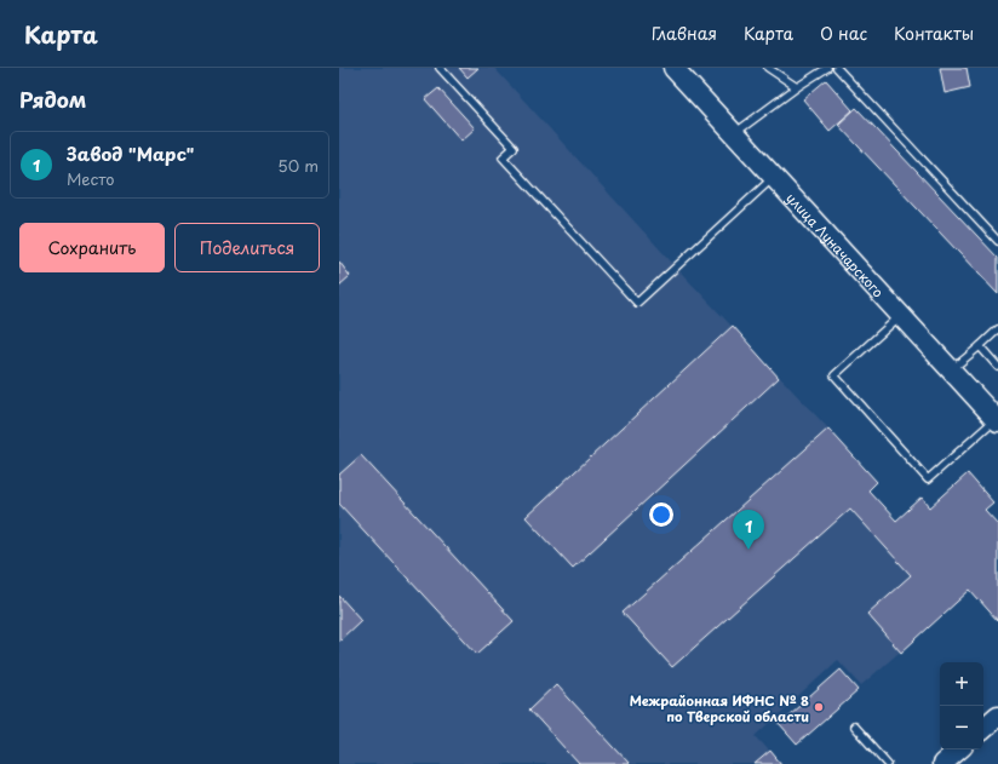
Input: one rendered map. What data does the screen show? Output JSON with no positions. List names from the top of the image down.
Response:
{
  "streets": {
    "street": ["улица Луначарского"]
  },
  "places": ["Межрайонная ИФНС № 8 по Тверской области"],
  "page": {
    "header": "Карта",
    "nav": [
      "Главная",
      "Карта",
      "О нас",
      "Контакты"
    ],
    "heading": "Рядом",
    "list": [
      {
        "mark": "1",
        "name": "Завод \"Марс\"",
        "note": "Место",
        "value": "50 m"
      }
    ],
    "buttons": ["Сохранить", "Поделиться"],
    "pins": "1",
    "map_buttons": ["+", "−"]
  }
}
